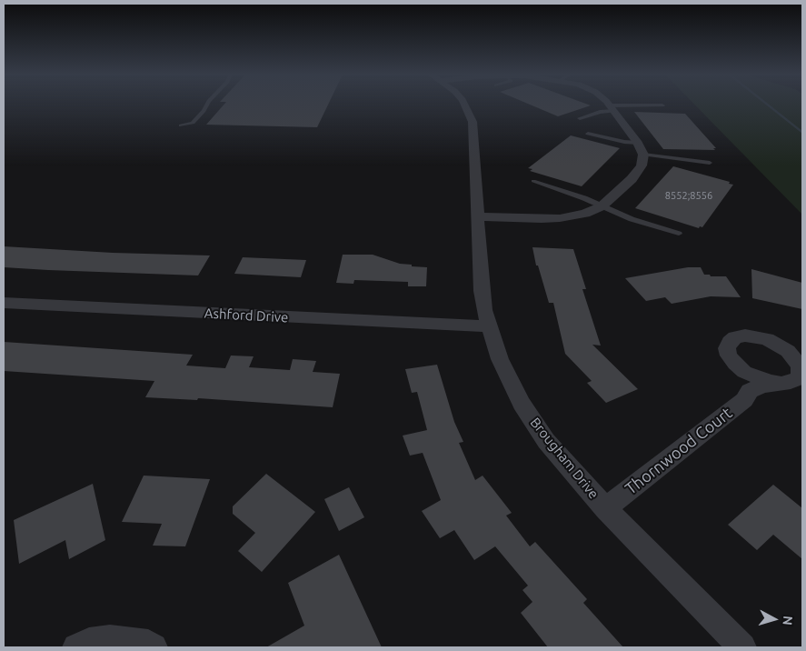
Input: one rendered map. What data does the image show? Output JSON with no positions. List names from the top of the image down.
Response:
{
  "streets": {
    "street": ["Ashford Drive", "Thornwood Court", "Brougham Drive"]
  },
  "crossings": [
    ["Ashford Drive", "Brougham Drive"],
    ["Thornwood Court", "Brougham Drive"]
  ],
  "house_numbers": ["8552;8556"],
  "north": "right"
}
